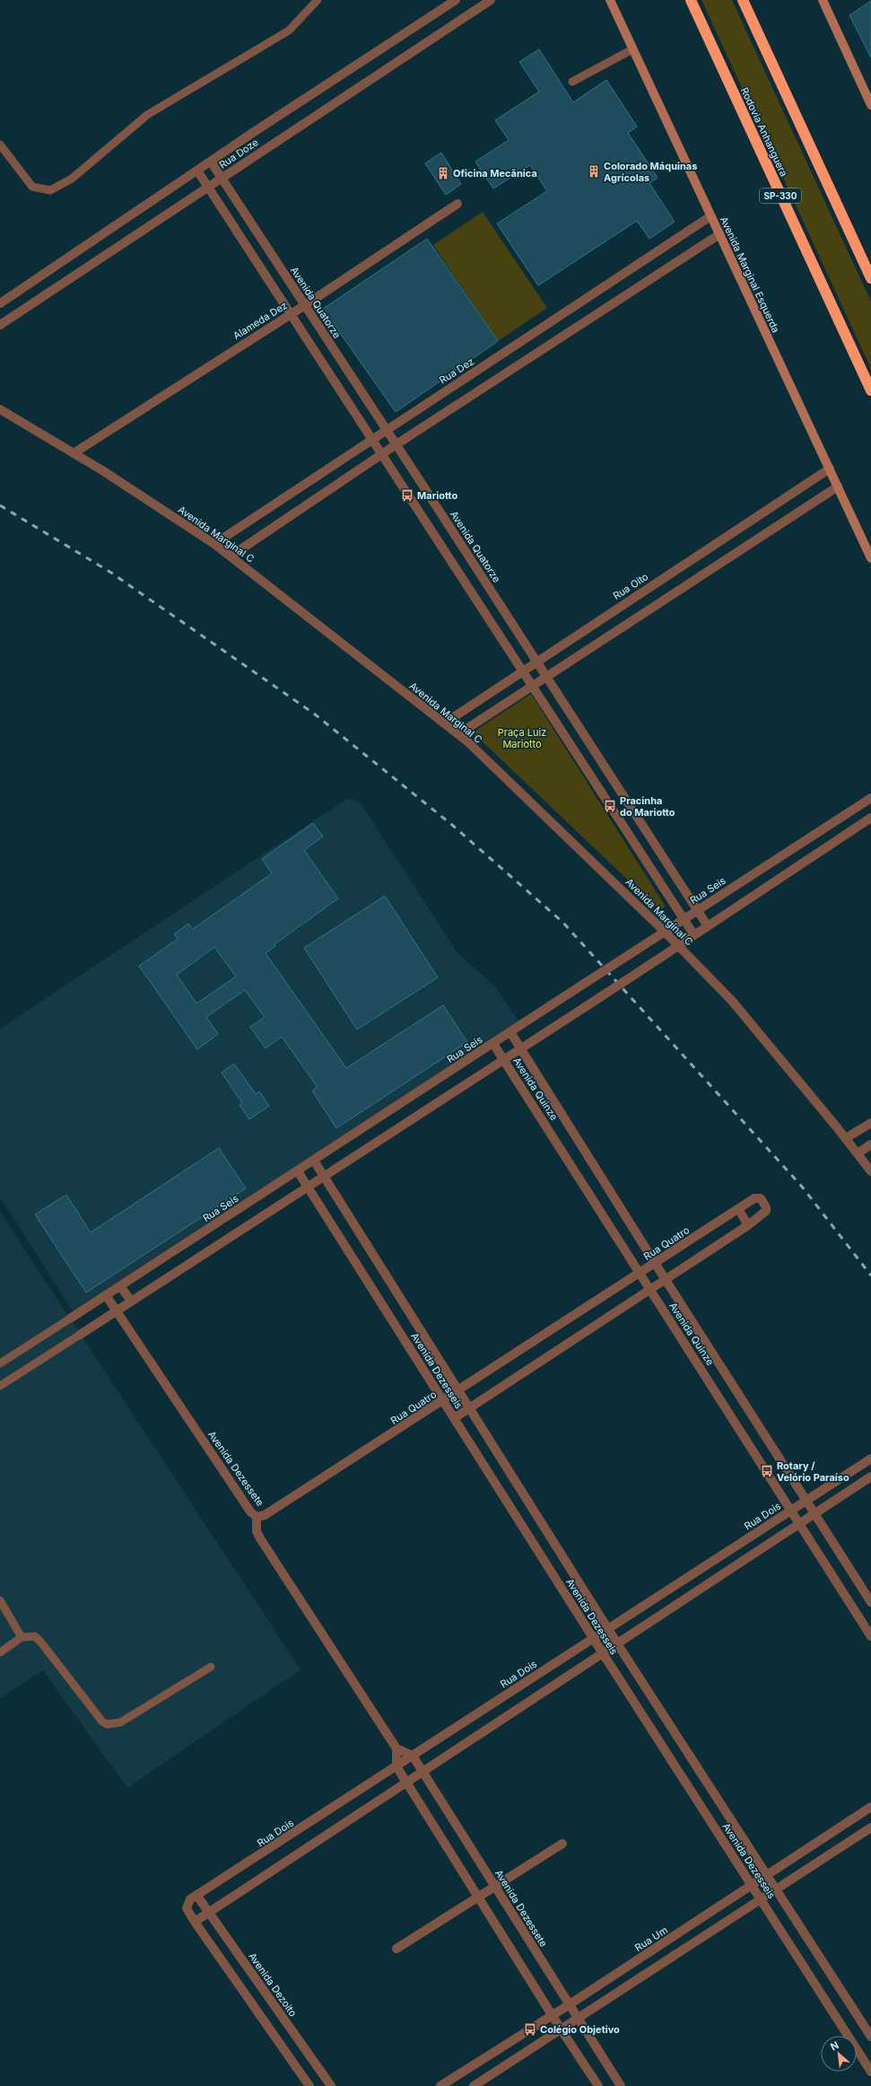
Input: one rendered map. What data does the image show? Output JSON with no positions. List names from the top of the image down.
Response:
{
  "streets": {
    "highway": ["Rodovia Anhanguera", "SP-330"],
    "main road": ["Avenida Marginal Esquerda"],
    "street": [
      "Rua Doze",
      "Avenida Quatorze",
      "Alameda Dez",
      "Rua Dez",
      "Avenida Marginal C",
      "Rua Oito",
      "Rua Seis",
      "Avenida Quinze",
      "Rua Quatro",
      "Avenida Dezesseis",
      "Avenida Dezessete",
      "Rua Dois",
      "Rua Um",
      "Avenida Dezoito"
    ]
  },
  "crossings": [
    ["Rua Doze", "Avenida Quatorze"],
    ["Avenida Marginal Esquerda", "Rua Dez"],
    ["Avenida Marginal Esquerda", "Rua Oito"],
    ["Avenida Quatorze", "Alameda Dez"],
    ["Avenida Quatorze", "Rua Dez"],
    ["Avenida Quatorze", "Rua Oito"],
    ["Avenida Quatorze", "Rua Seis"],
    ["Alameda Dez", "Avenida Marginal C"],
    ["Rua Dez", "Avenida Marginal C"],
    ["Avenida Marginal C", "Rua Oito"],
    ["Avenida Marginal C", "Rua Seis"],
    ["Rua Seis", "Avenida Quinze"],
    ["Rua Seis", "Avenida Dezesseis"],
    ["Rua Seis", "Avenida Dezessete"],
    ["Avenida Quinze", "Rua Quatro"],
    ["Avenida Quinze", "Rua Dois"],
    ["Rua Quatro", "Avenida Dezesseis"],
    ["Rua Quatro", "Avenida Dezessete"],
    ["Avenida Dezesseis", "Rua Dois"],
    ["Avenida Dezesseis", "Rua Um"],
    ["Avenida Dezessete", "Rua Dois"],
    ["Avenida Dezessete", "Rua Um"],
    ["Rua Dois", "Avenida Dezoito"]
  ],
  "parks": ["Praça Luiz Mariotto"],
  "places": {
    "building": ["Colorado Máquinas Agrícolas", "Oficina Mecânica"],
    "bus stop": [
      "Mariotto",
      "Pracinha do Mariotto",
      "Rotary / Velório Paraíso",
      "Colégio Objetivo"
    ]
  },
  "north": "top left"
}
